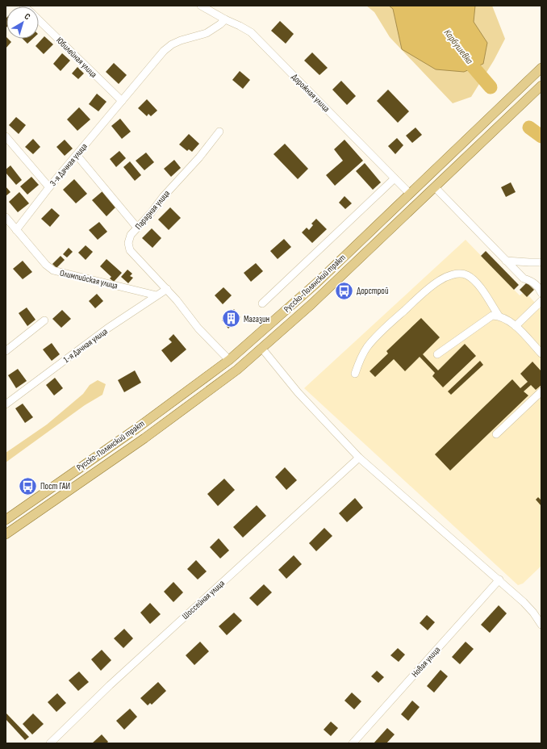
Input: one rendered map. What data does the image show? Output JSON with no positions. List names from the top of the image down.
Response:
{
  "streets": {
    "main road": ["Русско-Полянский тракт"],
    "street": [
      "Юбилейная улица",
      "Дорожная улица",
      "3-я Дачная улица",
      "Парадная улица",
      "Олимпийская улица",
      "1-я Дачная улица",
      "Шоссейная улица",
      "Новая улица"
    ]
  },
  "crossings": [
    ["Юбилейная улица", "3-я Дачная улица"],
    ["Дорожная улица", "3-я Дачная улица"],
    ["Дорожная улица", "Русско-Полянский тракт"],
    ["3-я Дачная улица", "Олимпийская улица"],
    ["Парадная улица", "Русско-Полянский тракт"],
    ["Парадная улица", "1-я Дачная улица"],
    ["Олимпийская улица", "1-я Дачная улица"]
  ],
  "water": ["Карбушевка"],
  "places": {
    "bus stop": ["Дорстрой", "Пост ГАИ"],
    "building": ["Магазин"]
  },
  "north": "top right"
}
